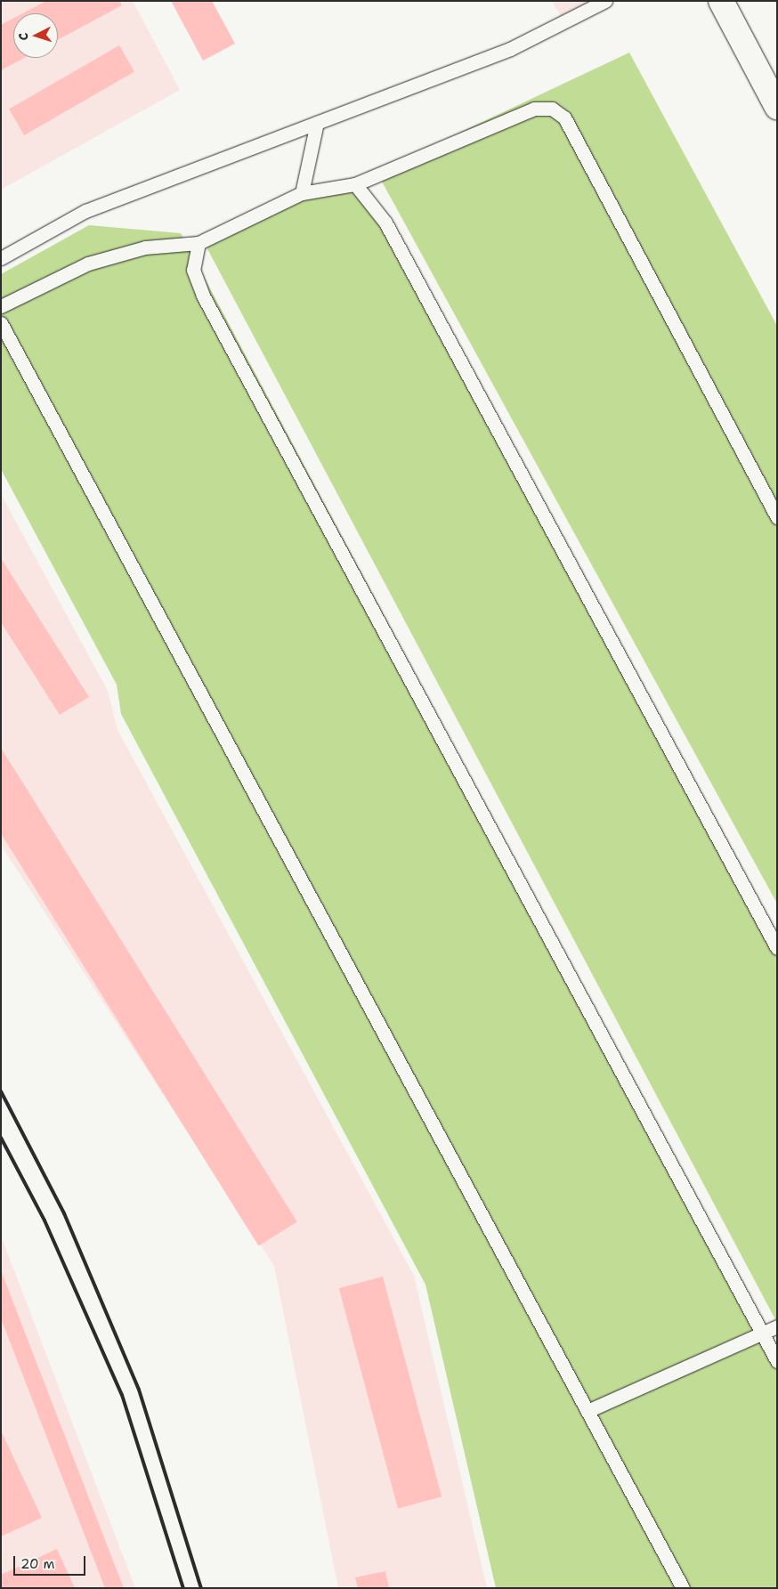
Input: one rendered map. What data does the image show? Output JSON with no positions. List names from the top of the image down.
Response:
{
  "scale_bar": "20 m",
  "north": "left"
}
